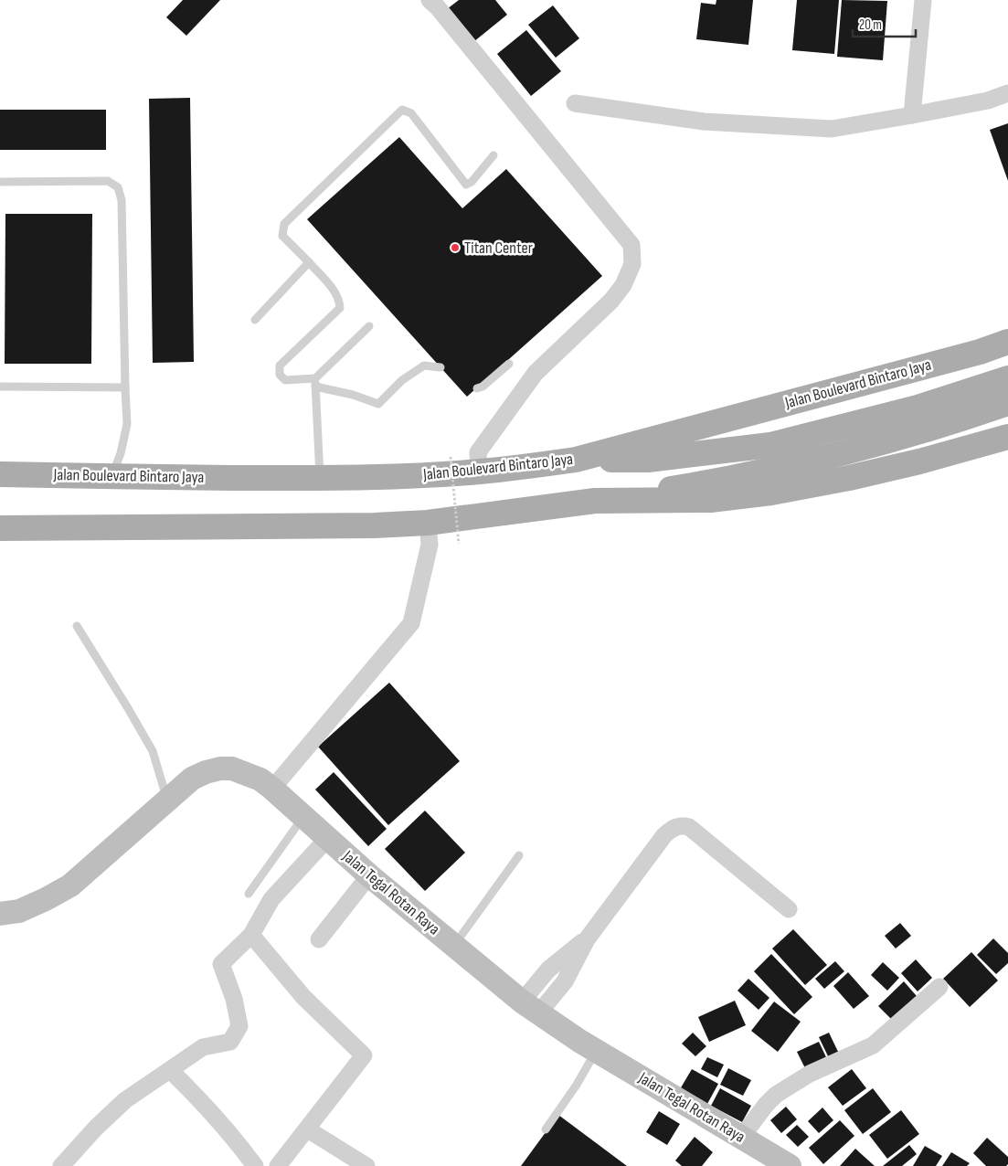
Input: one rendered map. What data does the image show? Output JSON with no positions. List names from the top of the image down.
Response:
{
  "streets": {
    "main road": ["Jalan Boulevard Bintaro Jaya", "Jalan Tegal Rotan Raya"]
  },
  "places": ["Titan Center"],
  "scale_bar": "20 m"
}
